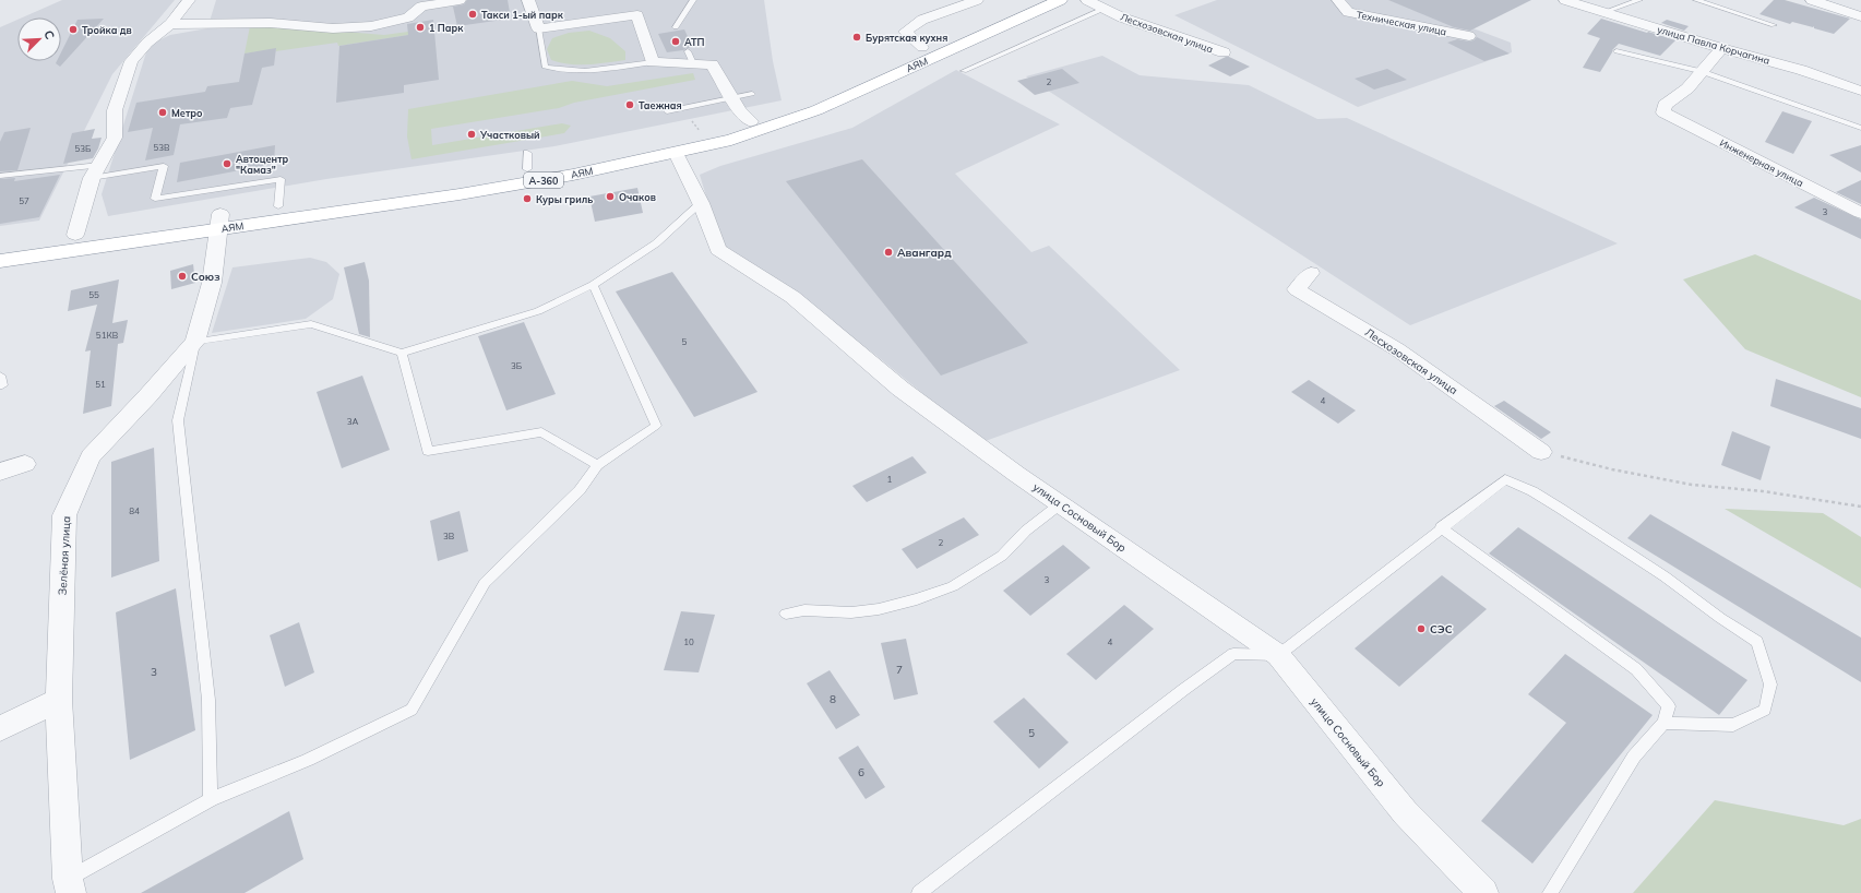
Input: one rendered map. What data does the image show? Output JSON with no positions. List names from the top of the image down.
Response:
{
  "streets": {
    "highway": ["АЯМ", "А-360"],
    "street": [
      "Техническая улица",
      "Лесхозовская улица",
      "улица Павла Корчагина",
      "Инженерная улица",
      "улица Сосновый Бор",
      "Зелёная улица"
    ]
  },
  "crossings": [
    ["АЯМ", "улица Сосновый Бор"],
    ["АЯМ", "Зелёная улица"]
  ],
  "places": [
    "Такси 1-ый парк",
    "1 Парк",
    "Тройка дв",
    "Бурятская кухня",
    "АТП",
    "Таежная",
    "Метро",
    "Участковый",
    "Автоцентр \"Камаз\"",
    "Очаков",
    "Куры гриль",
    "Авангард",
    "Союз",
    "СЭС"
  ],
  "house_numbers": [
    "2",
    "53В",
    "53Б",
    "57",
    "3",
    "55",
    "51КВ",
    "5",
    "3Б",
    "51",
    "4",
    "3А",
    "1",
    "84",
    "3В",
    "2",
    "3",
    "10",
    "4",
    "7",
    "3",
    "8",
    "5",
    "6"
  ],
  "north": "top right"
}
